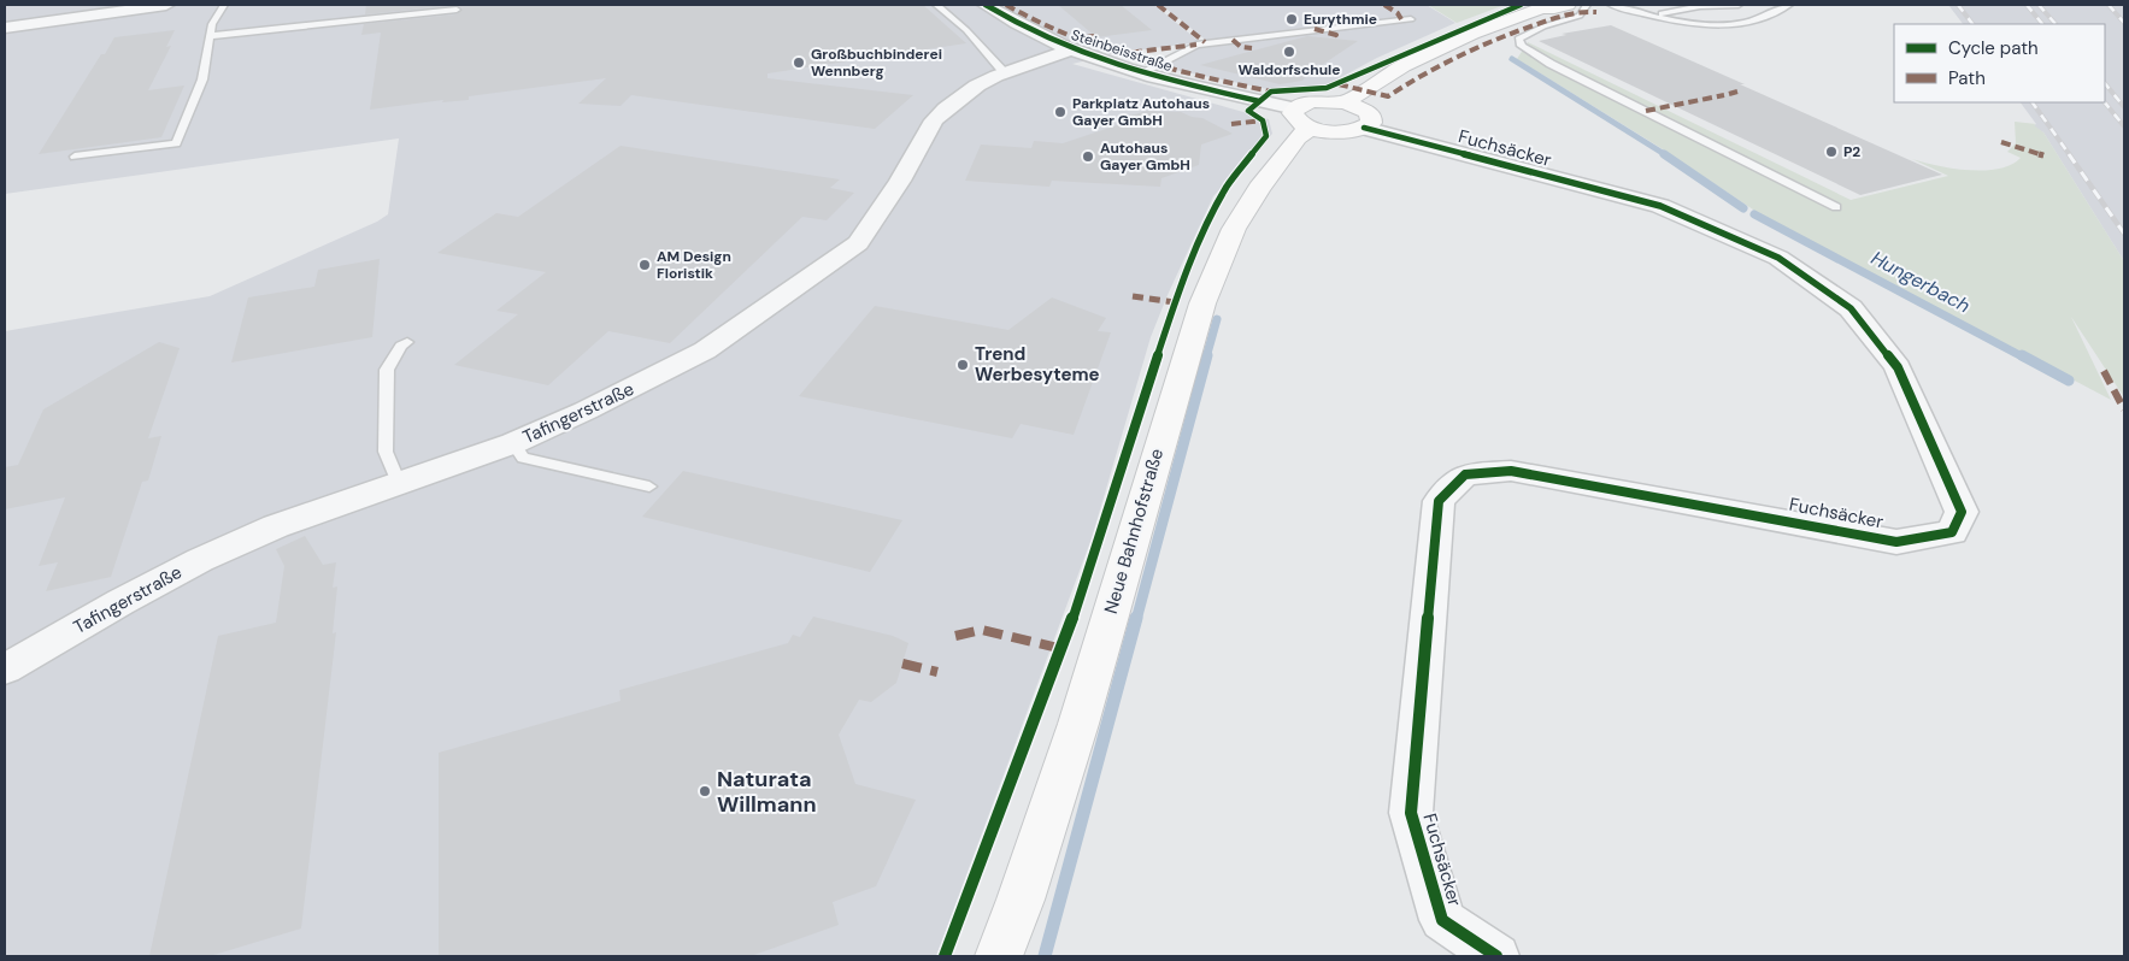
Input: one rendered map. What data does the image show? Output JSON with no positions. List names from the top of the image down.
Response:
{
  "streets": {
    "main road": ["Neue Bahnhofstraße"],
    "street": ["Steinbeisstraße", "Fuchsäcker", "Tafingerstraße"]
  },
  "crossings": [
    ["Steinbeisstraße", "Tafingerstraße"],
    ["Steinbeisstraße", "Neue Bahnhofstraße"]
  ],
  "water": ["Hungerbach"],
  "places": [
    "Eurythmie",
    "Waldorfschule",
    "Großbuchbinderei Wennberg",
    "Parkplatz Autohaus Gayer GmbH",
    "P2",
    "Autohaus Gayer GmbH",
    "AM Design Floristik",
    "Trend Werbesyteme",
    "Naturata Willmann"
  ],
  "legend": ["Cycle path", "Path"]
}
